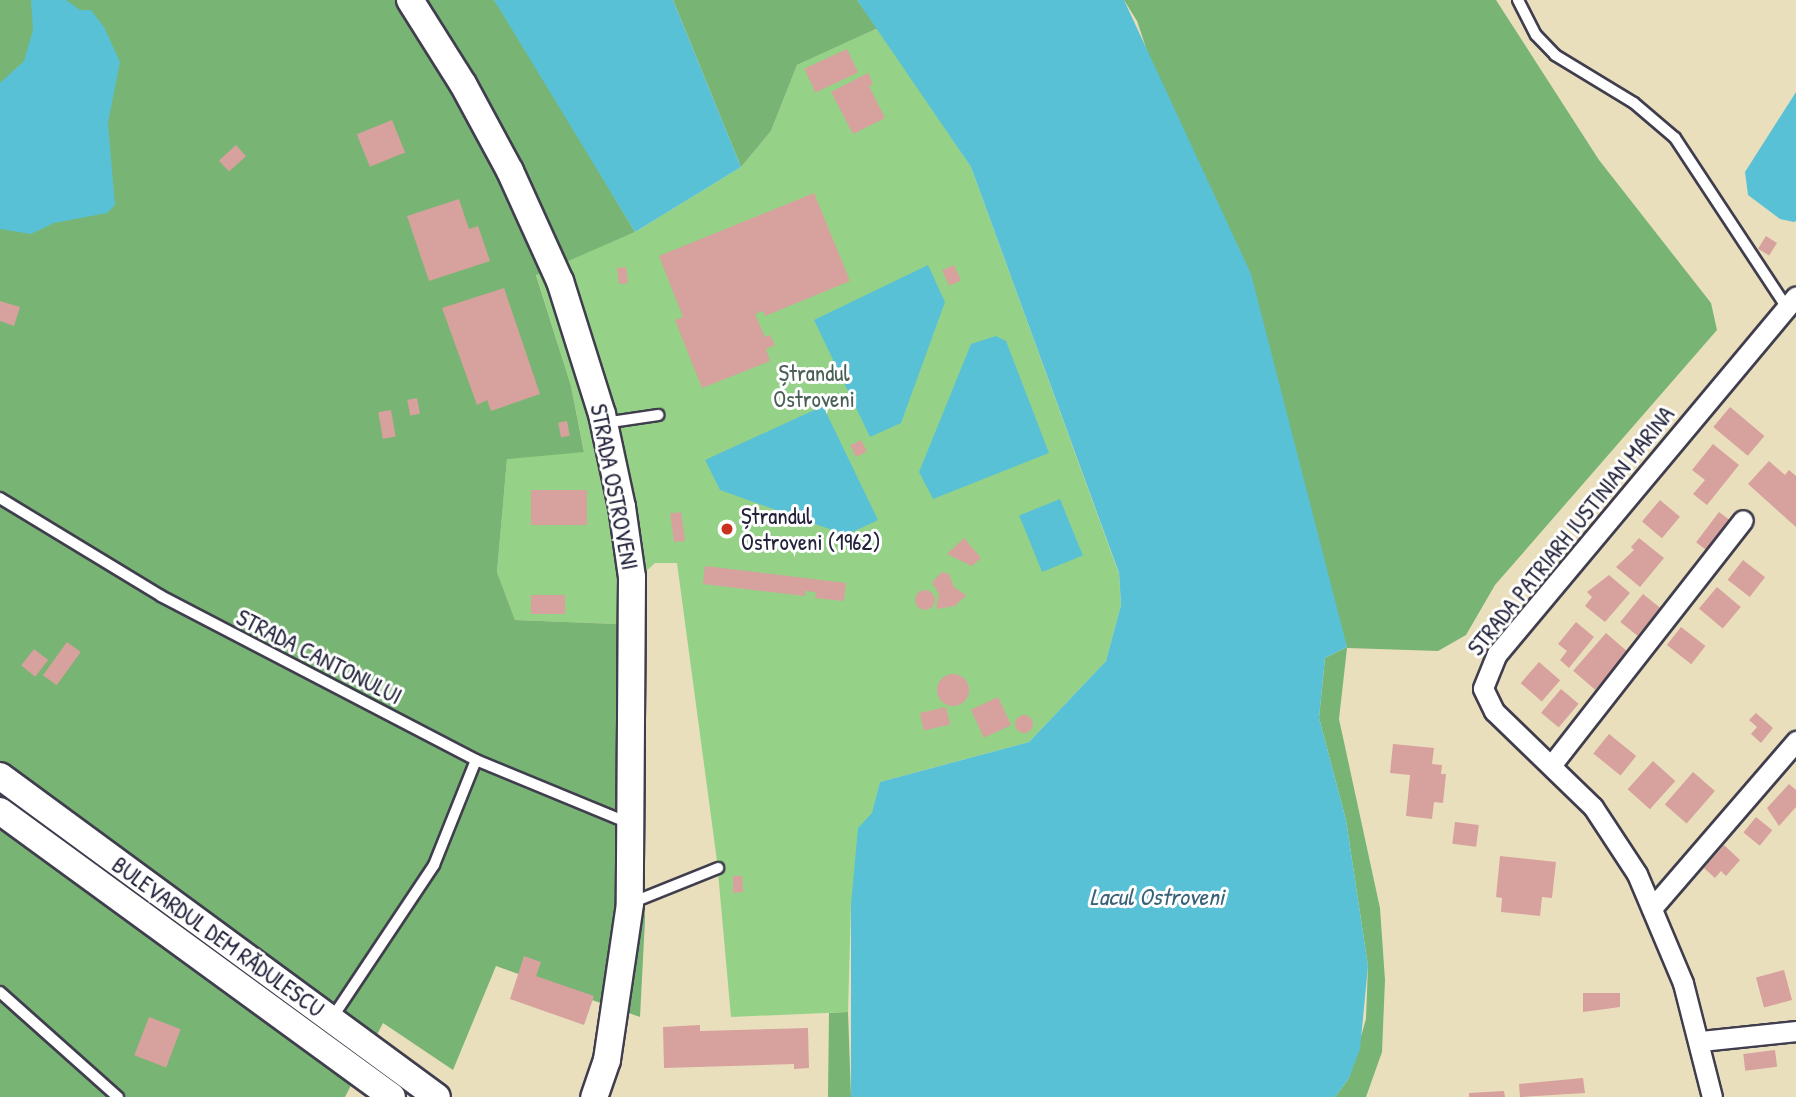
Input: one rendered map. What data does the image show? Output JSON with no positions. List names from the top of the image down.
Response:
{
  "streets": {
    "street": ["STRADA OSTROVENI", "STRADA PATRIARH IUSTINIAN MARINA", "BULEVARDUL DEM RĂDULESCU"],
    "lane": ["STRADA CANTONULUI"]
  },
  "crossings": [
    ["STRADA OSTROVENI", "STRADA CANTONULUI"]
  ],
  "water": ["Lacul Ostroveni"],
  "parks": ["Ștrandul Ostroveni"],
  "places": ["Ștrandul Ostroveni (1962)"]
}
